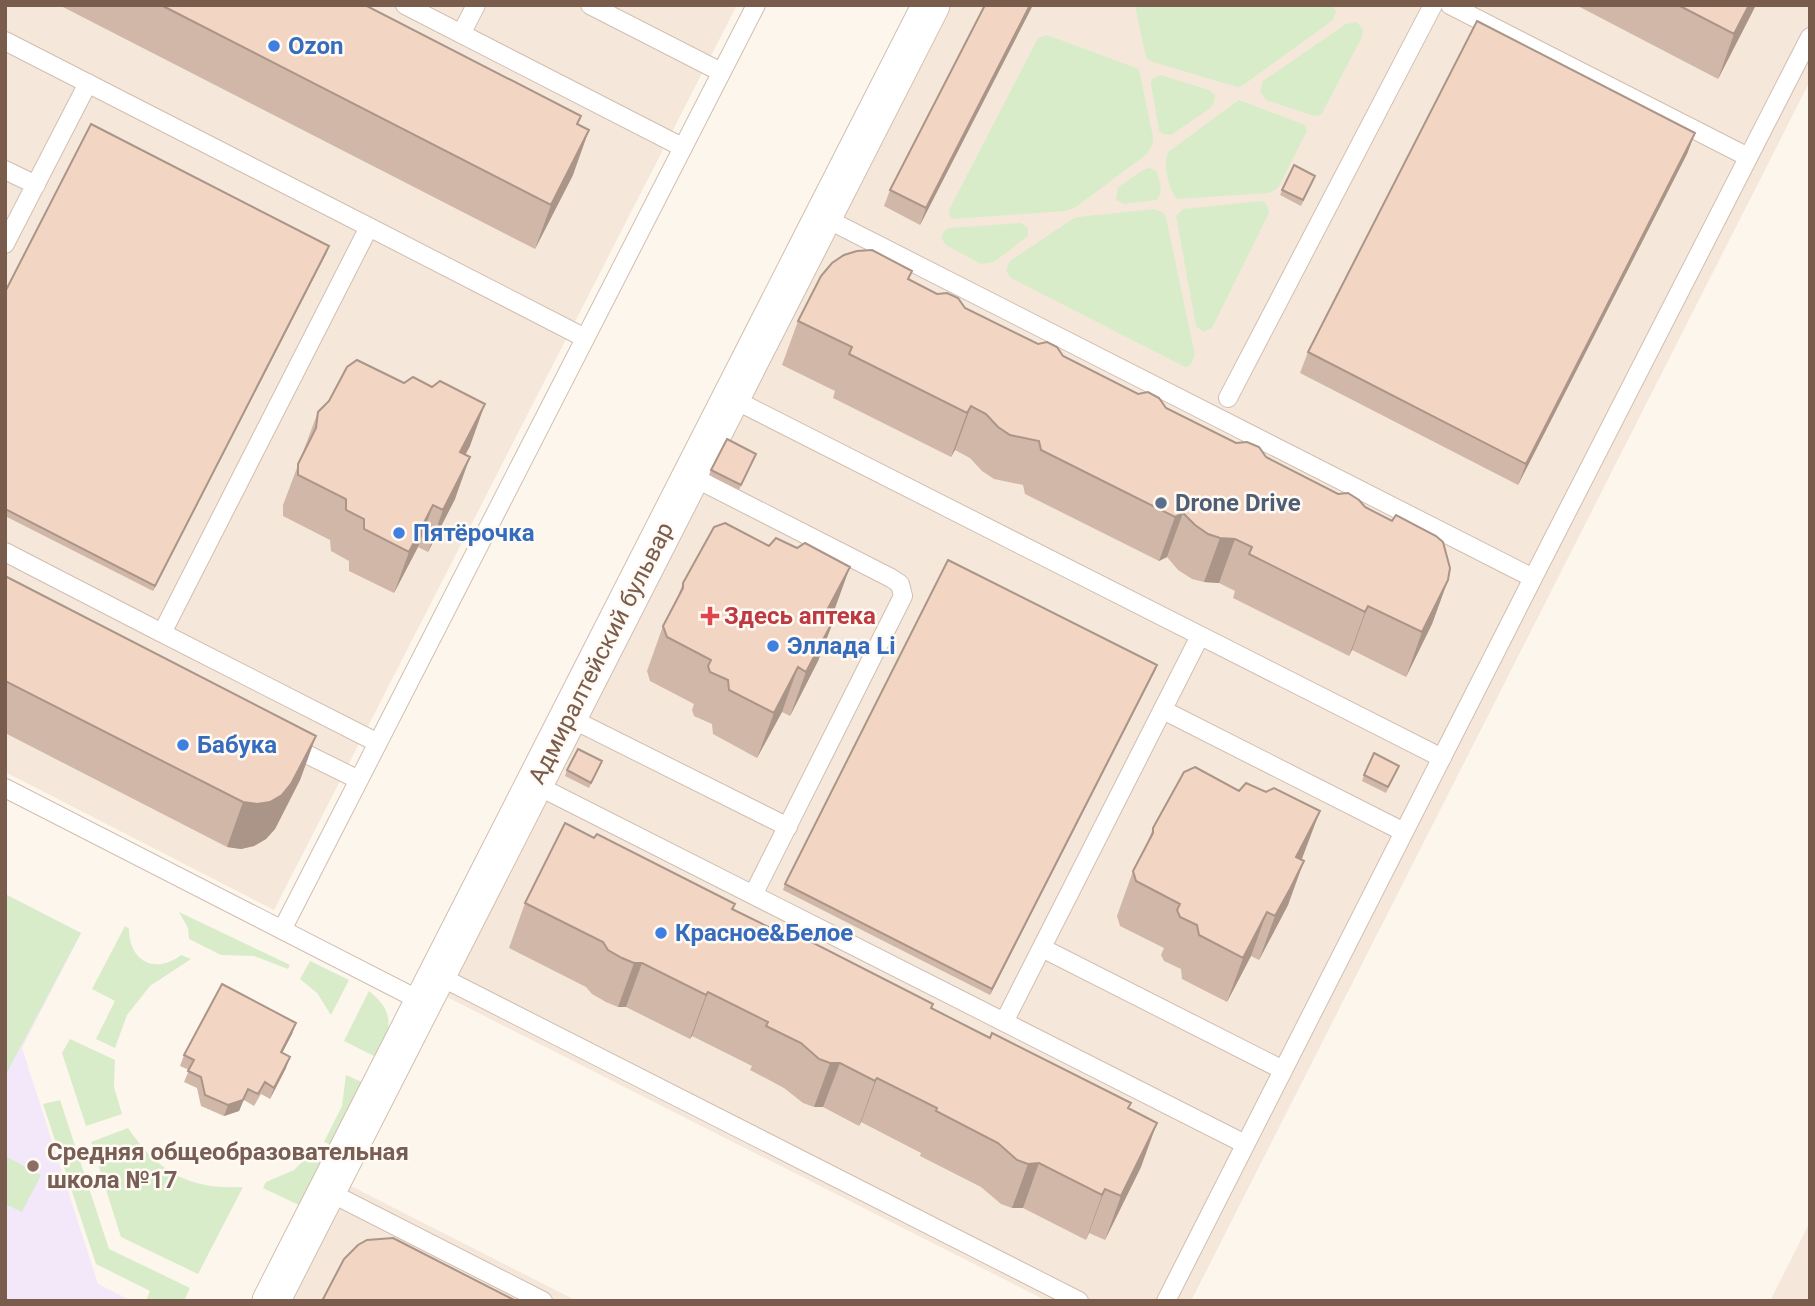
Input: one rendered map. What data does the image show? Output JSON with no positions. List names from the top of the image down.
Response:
{
  "streets": {
    "street": ["Адмиралтейский бульвар"]
  },
  "places": {
    "other": [
      "Ozon",
      "Drone Drive",
      "Пятёрочка",
      "Эллада Li",
      "Бабука",
      "Красное&Белое",
      "Средняя общеобразовательная школа №17"
    ],
    "health": ["Здесь аптека"]
  }
}
